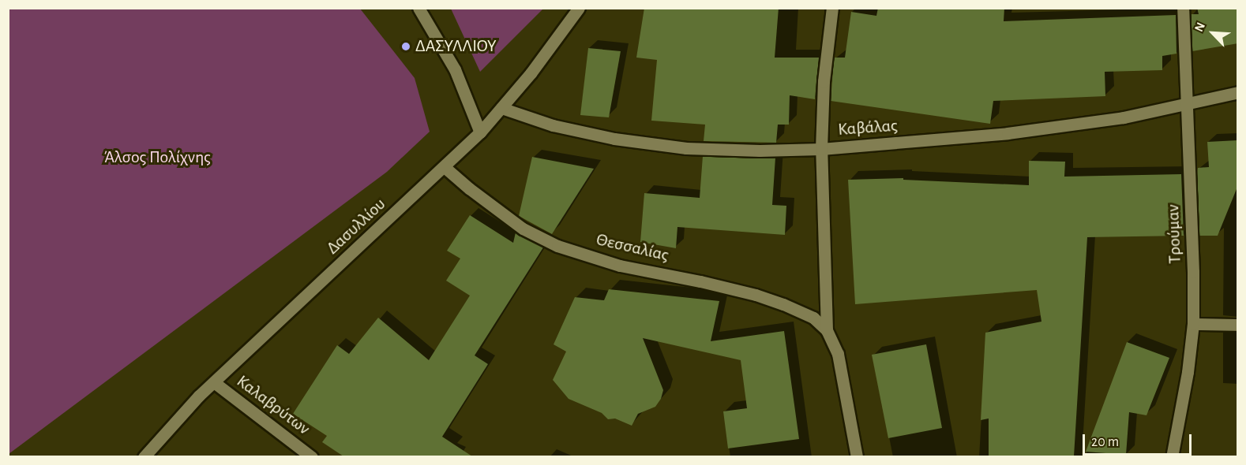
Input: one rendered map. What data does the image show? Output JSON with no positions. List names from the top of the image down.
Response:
{
  "streets": {
    "street": [
      "Καβάλας",
      "Δασυλλίου",
      "Τρούμαν",
      "Θεσσαλίας",
      "Καλαβρύτων"
    ]
  },
  "crossings": [
    ["Καβάλας", "Δασυλλίου"],
    ["Καβάλας", "Τρούμαν"],
    ["Δασυλλίου", "Θεσσαλίας"],
    ["Δασυλλίου", "Καλαβρύτων"]
  ],
  "parks": ["Άλσος Πολίχνης"],
  "places": ["ΔΑΣΥΛΛΙΟΥ"],
  "scale_bar": "20 m",
  "north": "top left"
}
